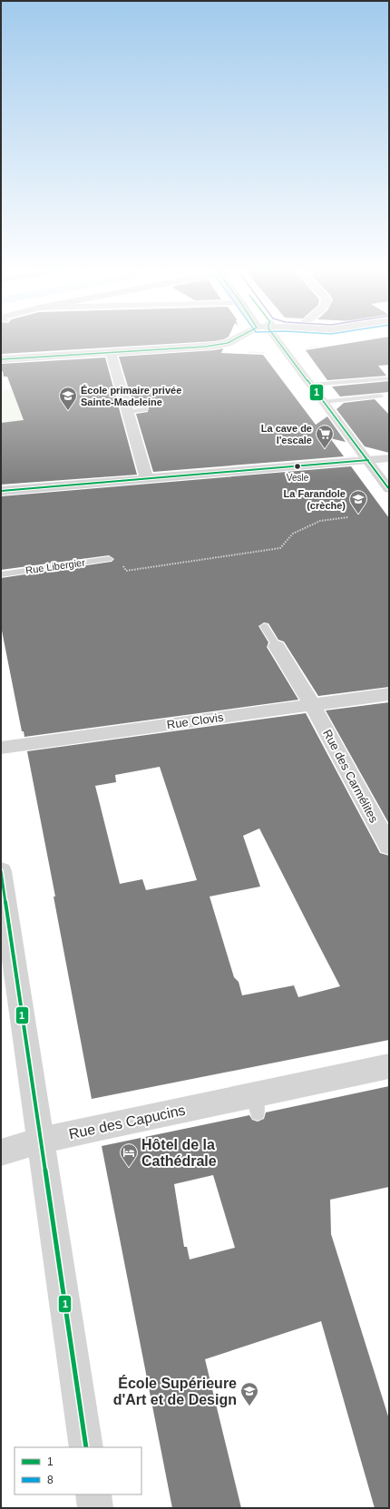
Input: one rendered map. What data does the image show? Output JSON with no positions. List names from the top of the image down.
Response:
{
  "streets": {
    "street": ["Rue Clovis", "Rue des Carmélites", "Rue des Capucins"],
    "lane": ["Rue Libergier"]
  },
  "crossings": [
    ["Rue Clovis", "Rue des Carmélites"]
  ],
  "places": {
    "school or university": ["École primaire privée Sainte-Madeleine", "La Farandole (crèche)", "École Supérieure d'Art et de Design"],
    "supermarket": ["La cave de l'escale"],
    "other": ["Vesle"],
    "hotel": ["Hôtel de la Cathédrale"]
  },
  "lines": ["transit line 1"],
  "legend": ["1", "8"]
}
